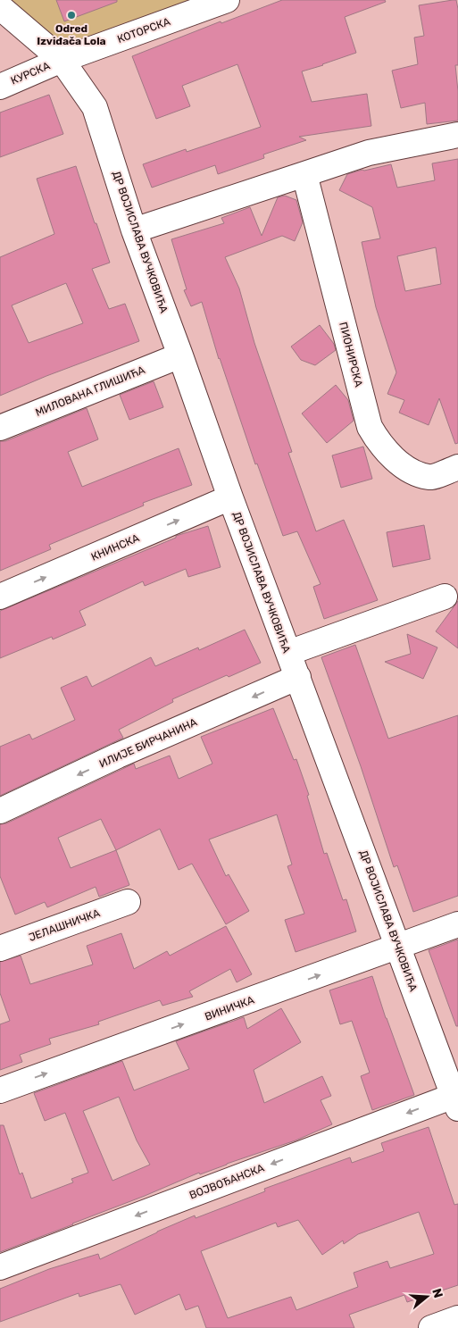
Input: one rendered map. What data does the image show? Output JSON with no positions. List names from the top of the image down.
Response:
{
  "streets": {
    "street": [
      "КОТОРСКА",
      "КУРСКА",
      "ДР ВОЈИСЛАВА ВУЧКОВИЋА",
      "ПИОНИРСКА",
      "МИЛОВАНА ГЛИШИЋА",
      "КНИНСКА",
      "ИЛИЈЕ БИРЧАНИНА",
      "ЈЕЛАШНИЧКА",
      "ВИНИЧКА",
      "ВОЈВОЂАНСКА"
    ]
  },
  "crossings": [
    ["КОТОРСКА", "КУРСКА"],
    ["КОТОРСКА", "ДР ВОЈИСЛАВА ВУЧКОВИЋА"],
    ["КУРСКА", "ДР ВОЈИСЛАВА ВУЧКОВИЋА"],
    ["ДР ВОЈИСЛАВА ВУЧКОВИЋА", "МИЛОВАНА ГЛИШИЋА"],
    ["ДР ВОЈИСЛАВА ВУЧКОВИЋА", "КНИНСКА"],
    ["ДР ВОЈИСЛАВА ВУЧКОВИЋА", "ИЛИЈЕ БИРЧАНИНА"],
    ["ДР ВОЈИСЛАВА ВУЧКОВИЋА", "ВИНИЧКА"],
    ["ДР ВОЈИСЛАВА ВУЧКОВИЋА", "ВОЈВОЂАНСКА"]
  ],
  "one_way": [
    "КНИНСКА",
    "ИЛИЈЕ БИРЧАНИНА",
    "ВИНИЧКА",
    "ВОЈВОЂАНСКА"
  ],
  "places": ["Odred Izviđača Lola"],
  "north": "right"
}
